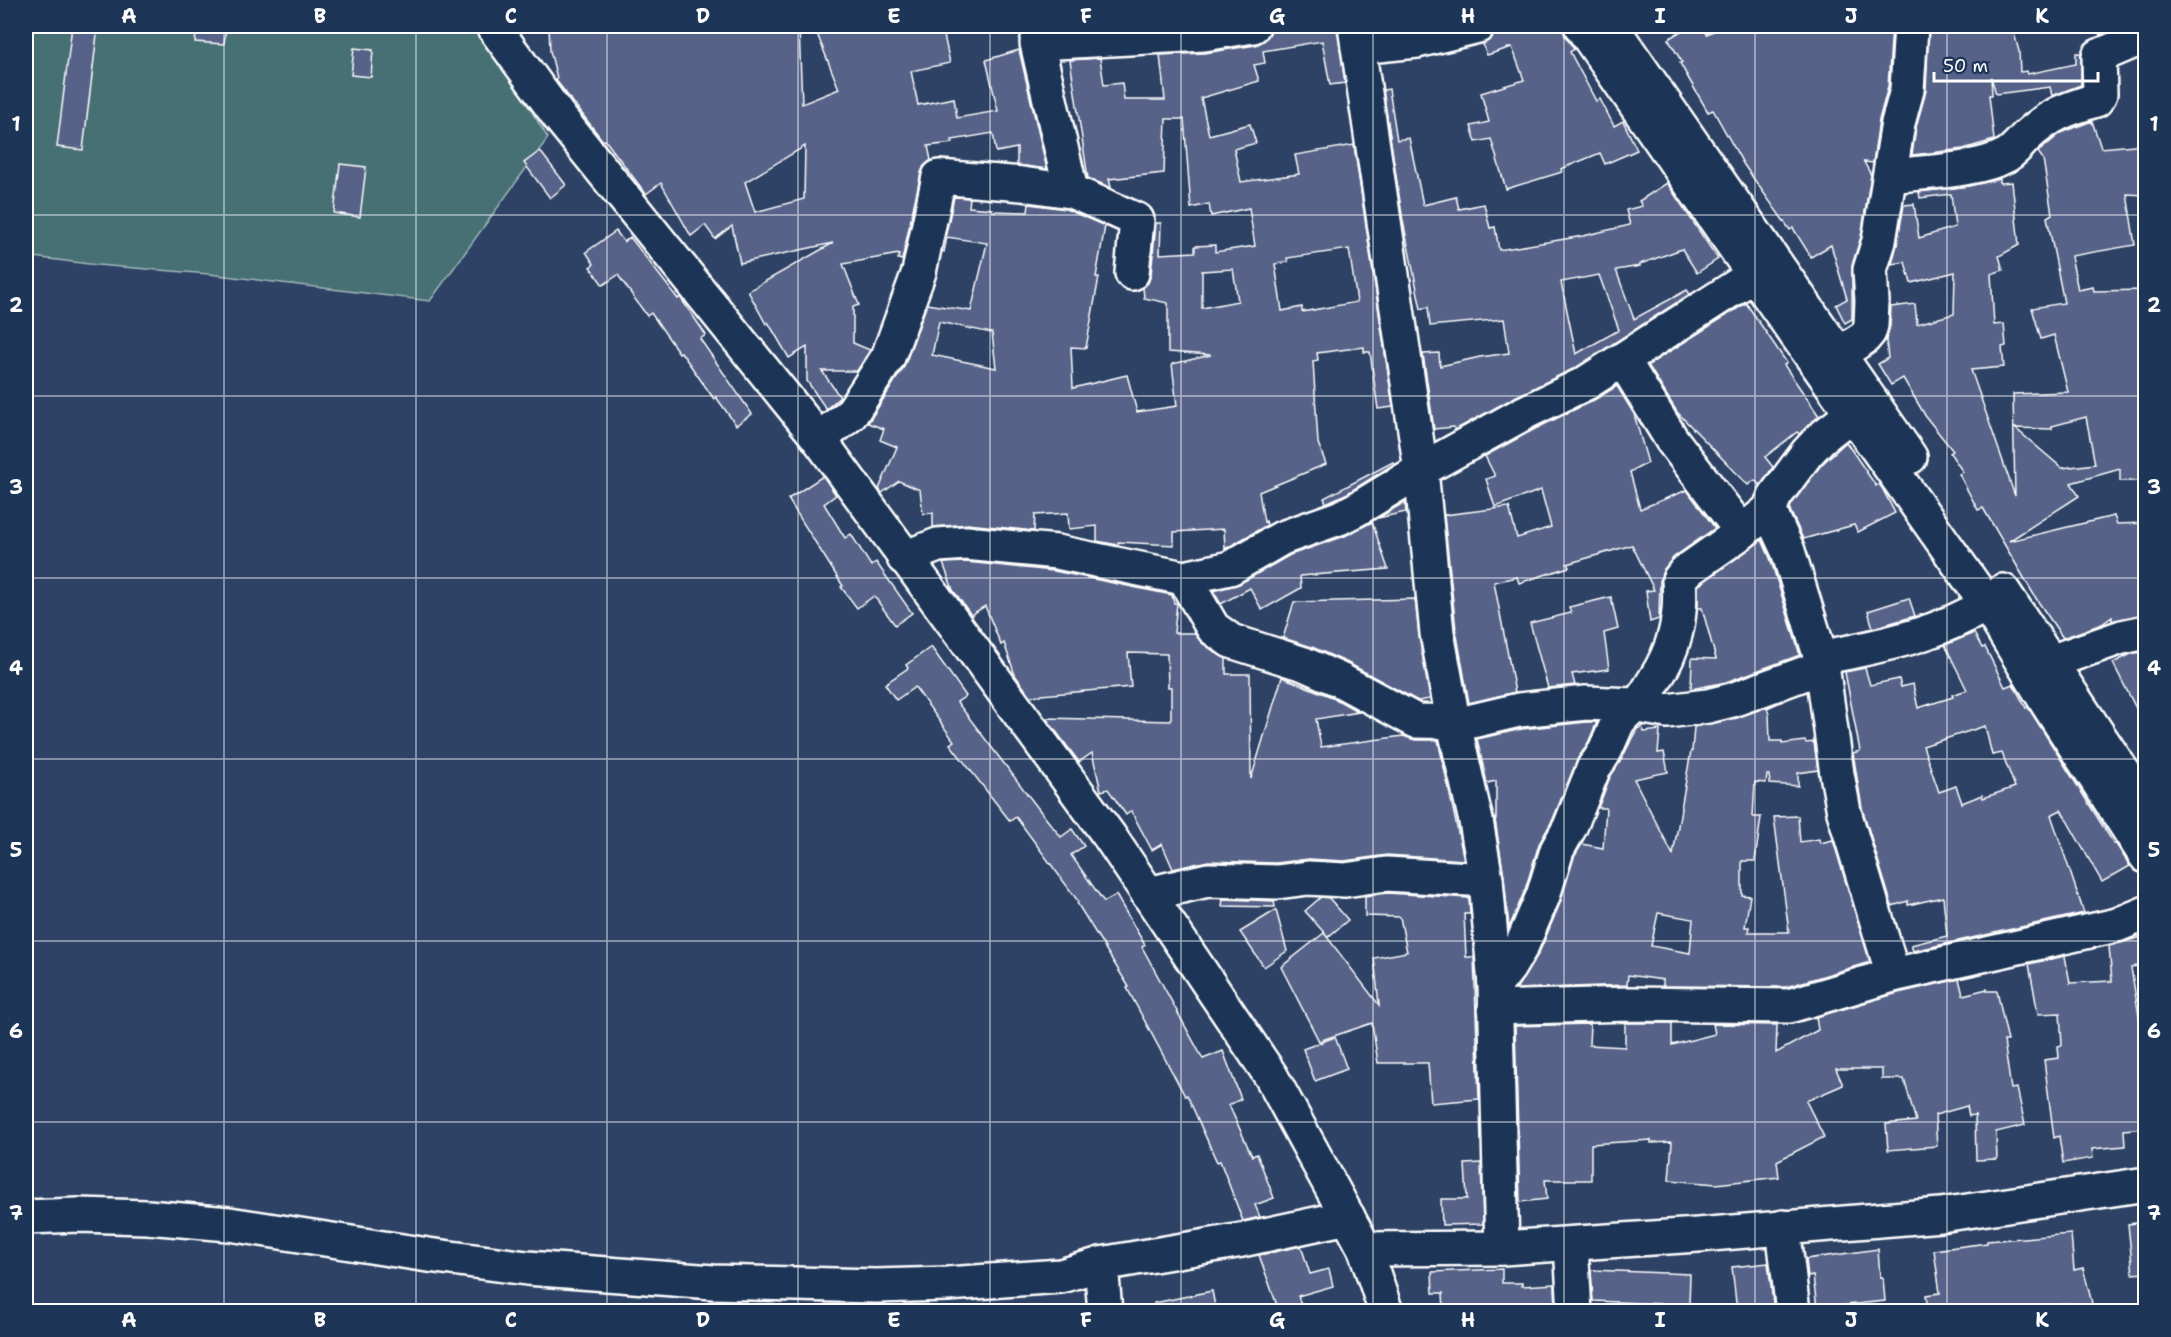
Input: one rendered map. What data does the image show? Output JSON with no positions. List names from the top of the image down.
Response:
{
  "scale_bar": "50 m",
  "grid": {
    "columns": [
      "A",
      "B",
      "C",
      "D",
      "E",
      "F",
      "G",
      "H",
      "I",
      "J",
      "K"
    ],
    "rows": [
      "1",
      "2",
      "3",
      "4",
      "5",
      "6",
      "7"
    ]
  }
}
